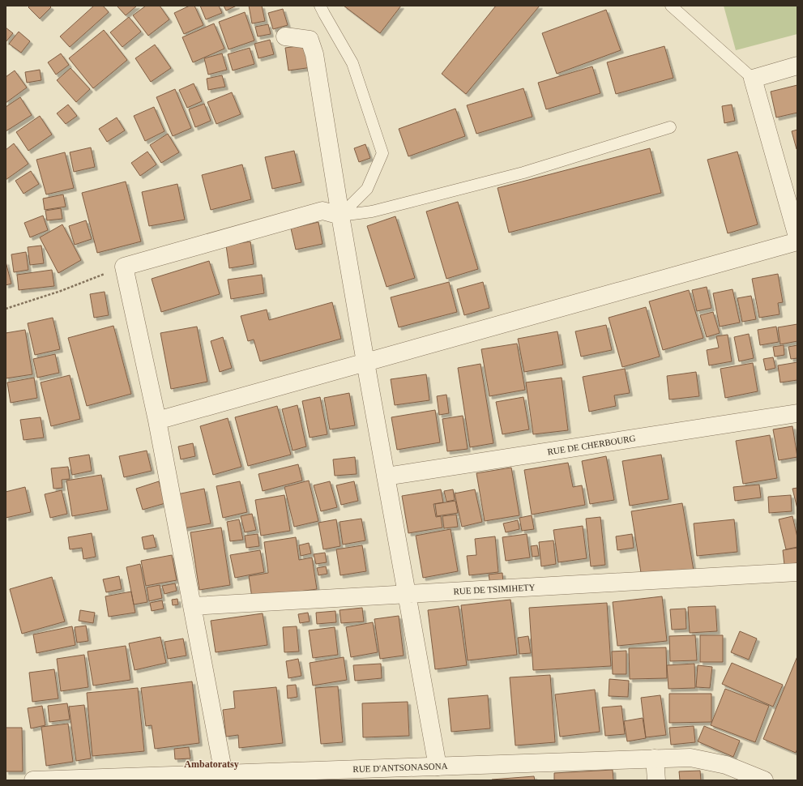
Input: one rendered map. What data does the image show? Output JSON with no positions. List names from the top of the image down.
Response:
{
  "streets": {
    "street": ["RUE DE CHERBOURG", "RUE DE TSIMIHETY", "RUE D'ANTSONASONA"]
  },
  "districts": ["Ambatoratsy"]
}
